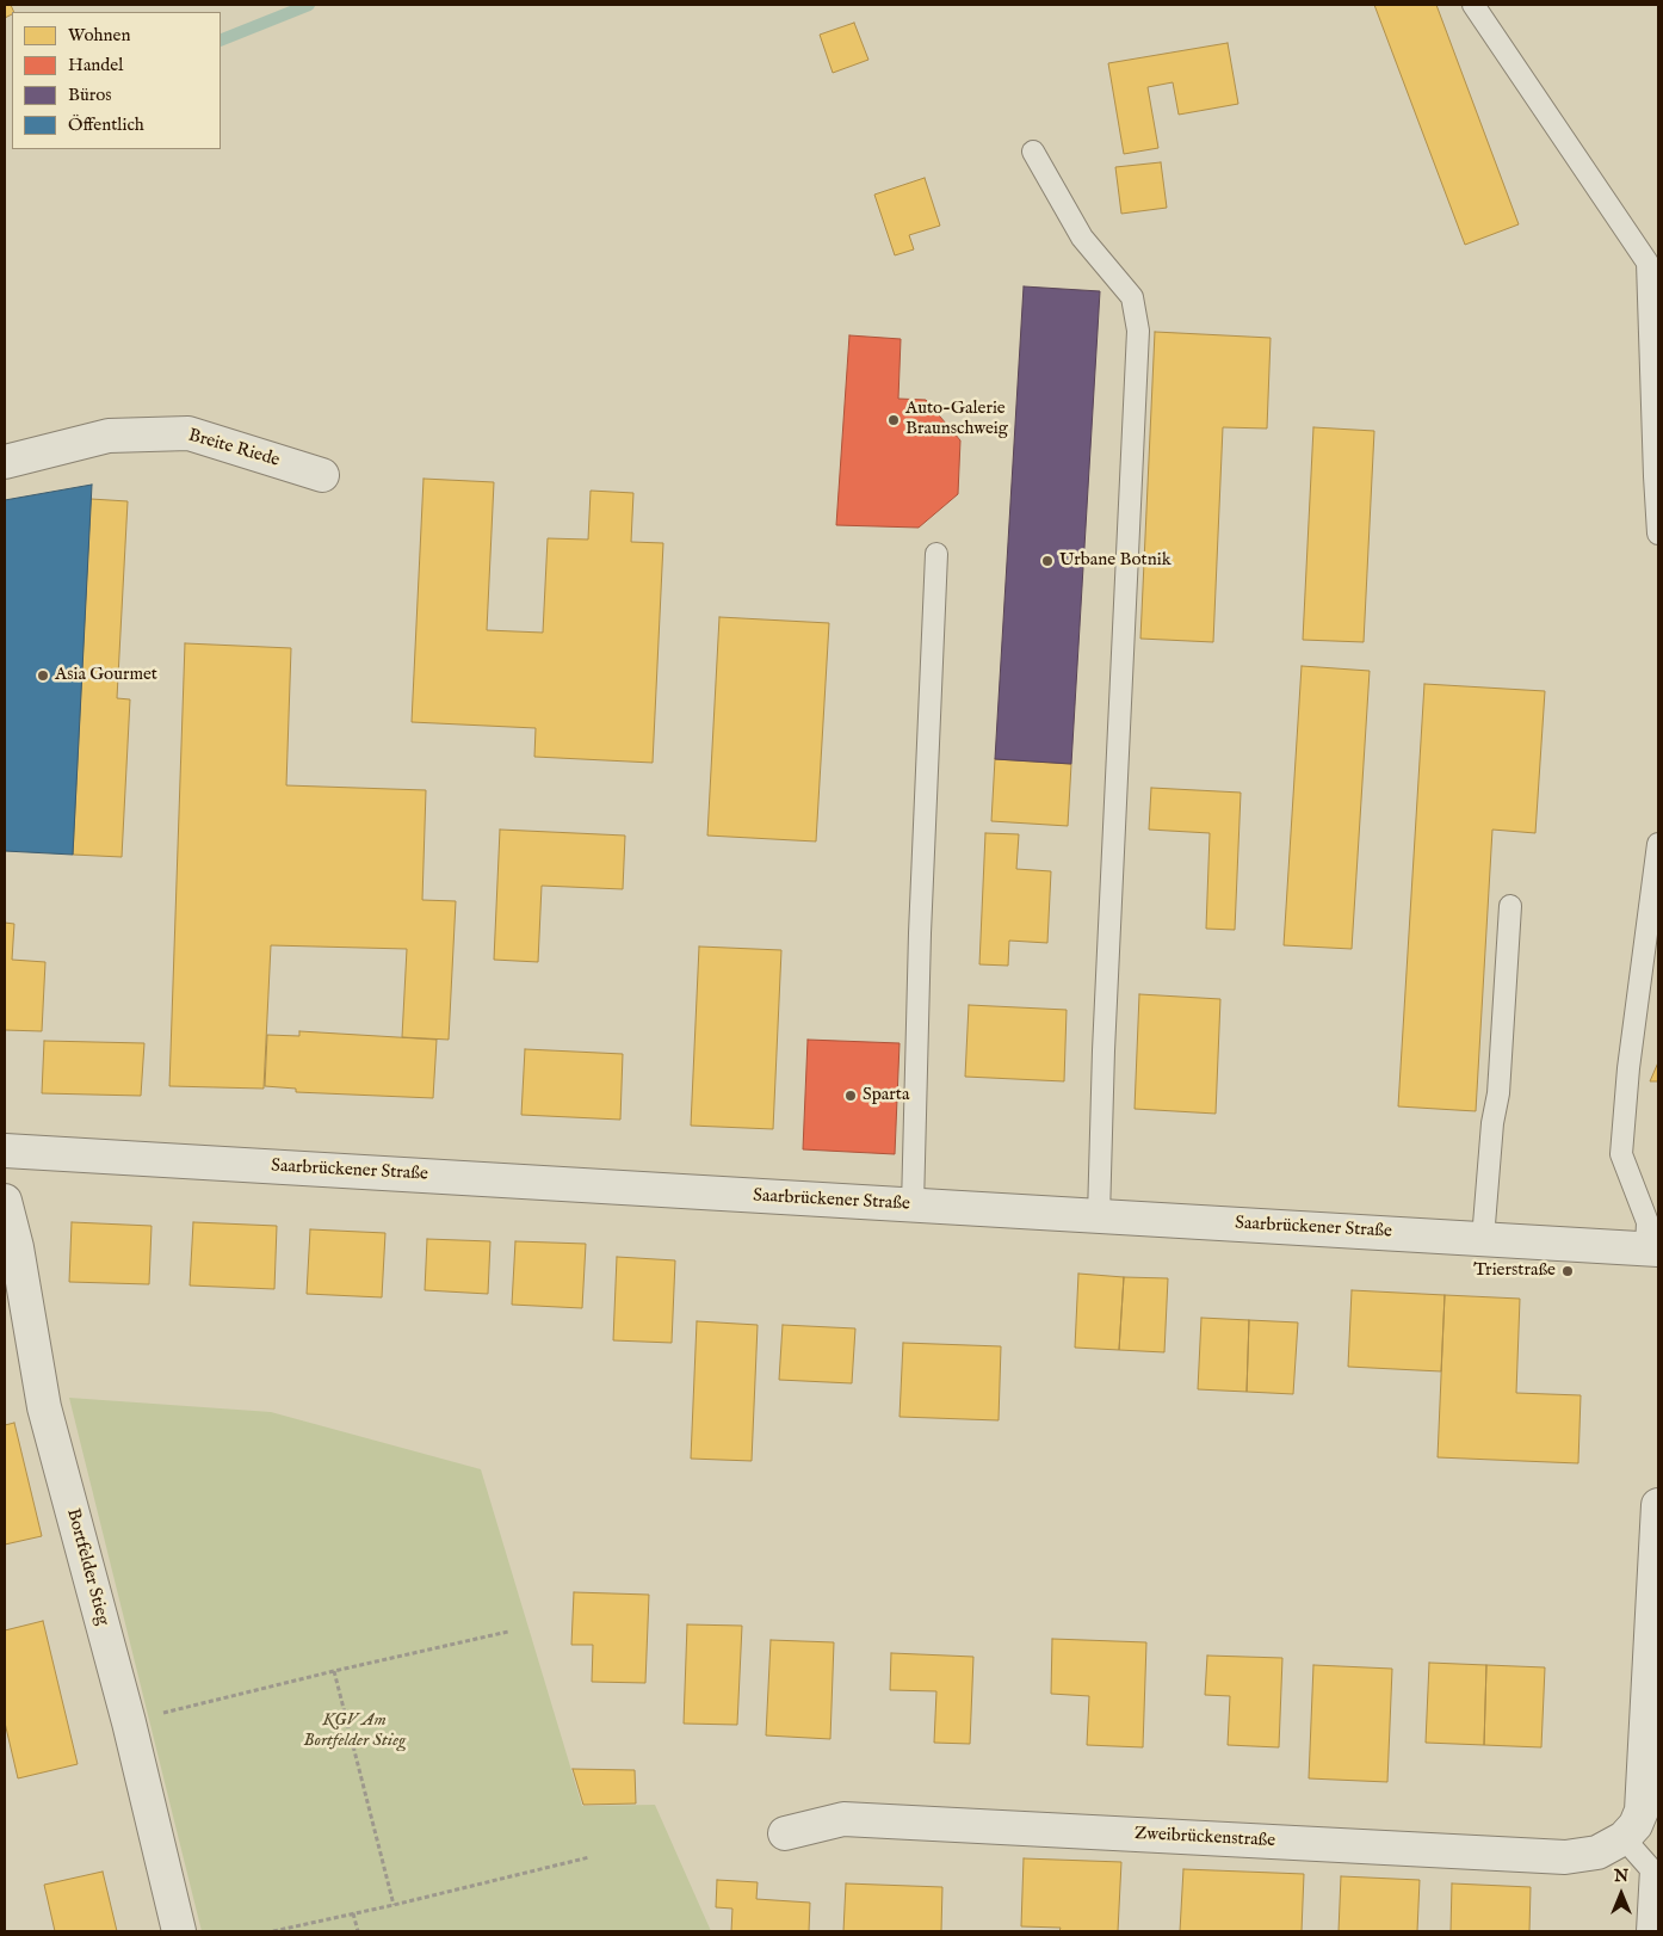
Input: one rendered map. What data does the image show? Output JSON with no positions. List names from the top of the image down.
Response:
{
  "streets": {
    "street": [
      "Breite Riede",
      "Saarbrückener Straße",
      "Bortfelder Stieg",
      "Zweibrückenstraße"
    ]
  },
  "parks": ["KGV Am Bortfelder Stieg"],
  "places": [
    "Auto-Galerie Braunschweig",
    "Urbane Botnik",
    "Asia Gourmet",
    "Sparta",
    "Trierstraße"
  ],
  "legend": [
    "Wohnen",
    "Handel",
    "Büros",
    "Öffentlich"
  ],
  "north": "top"
}
